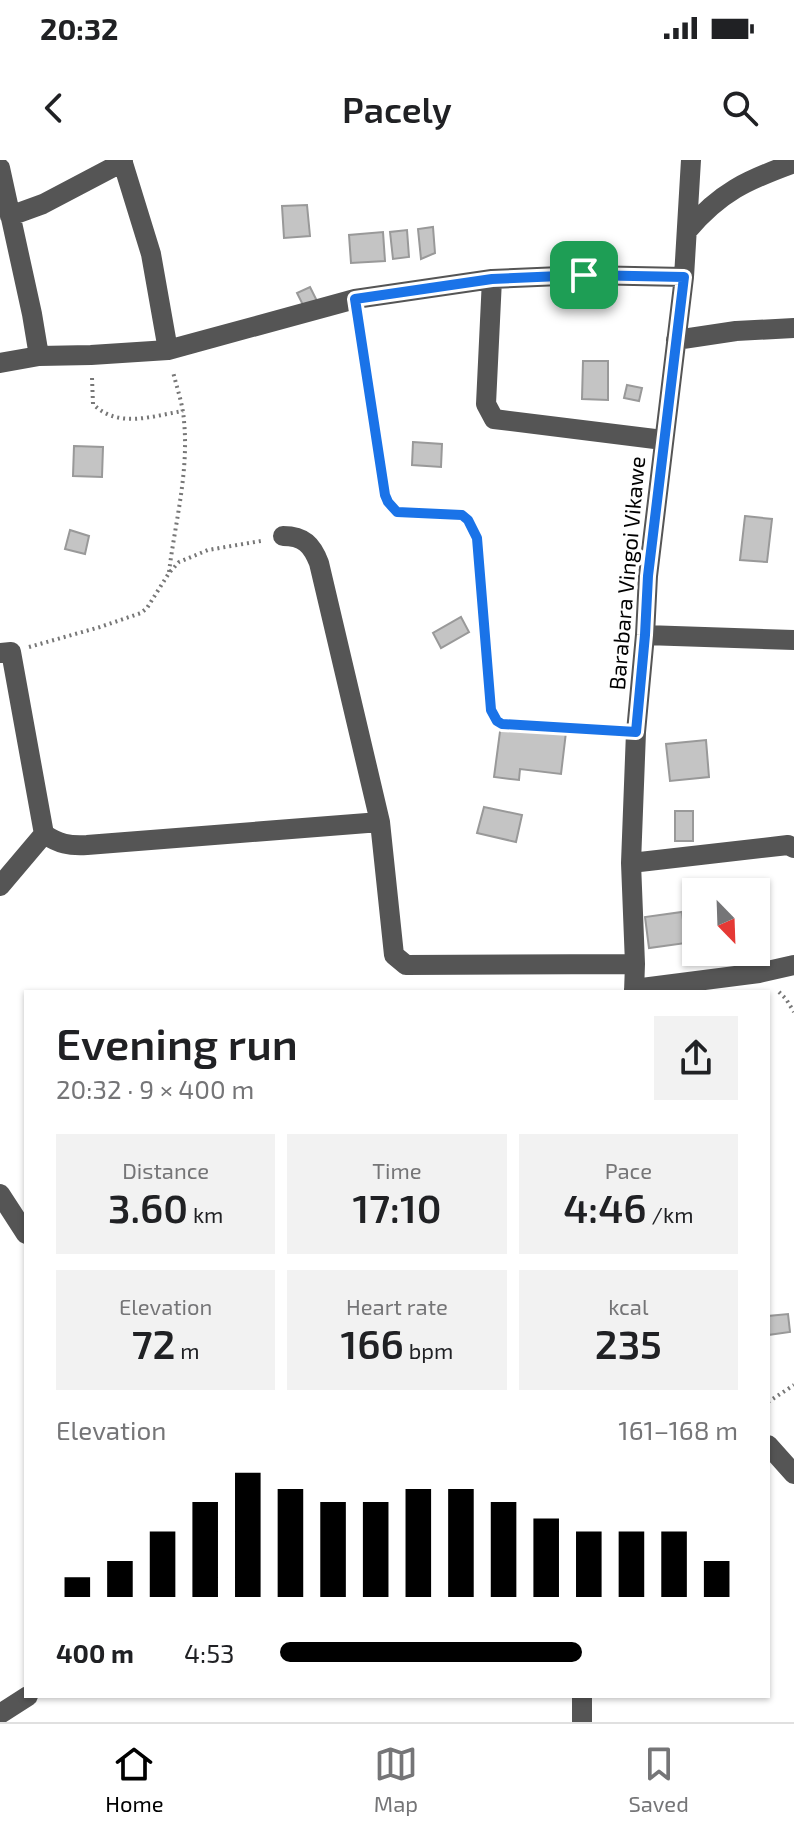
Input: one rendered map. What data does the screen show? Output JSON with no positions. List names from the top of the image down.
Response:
{
  "streets": {
    "street": ["Barabara Vingoi Vikawe"]
  },
  "north": "bottom right",
  "page": {
    "status": "20:32",
    "header": "Pacely",
    "heading": ["Evening run", "20:32 · 9 × 400 m"],
    "stats": [
      ["Distance", "3.60 km"],
      ["Time", "17:10"],
      ["Pace", "4:46 /km"],
      ["Elevation", "72 m"],
      ["Heart rate", "166 bpm"],
      ["kcal", "235"]
    ],
    "chart": ["Elevation", "161–168 m"],
    "list": [
      {
        "name": "400 m",
        "note": "4:53"
      }
    ],
    "tabs": ["Home", "Map", "Saved"]
  }
}
